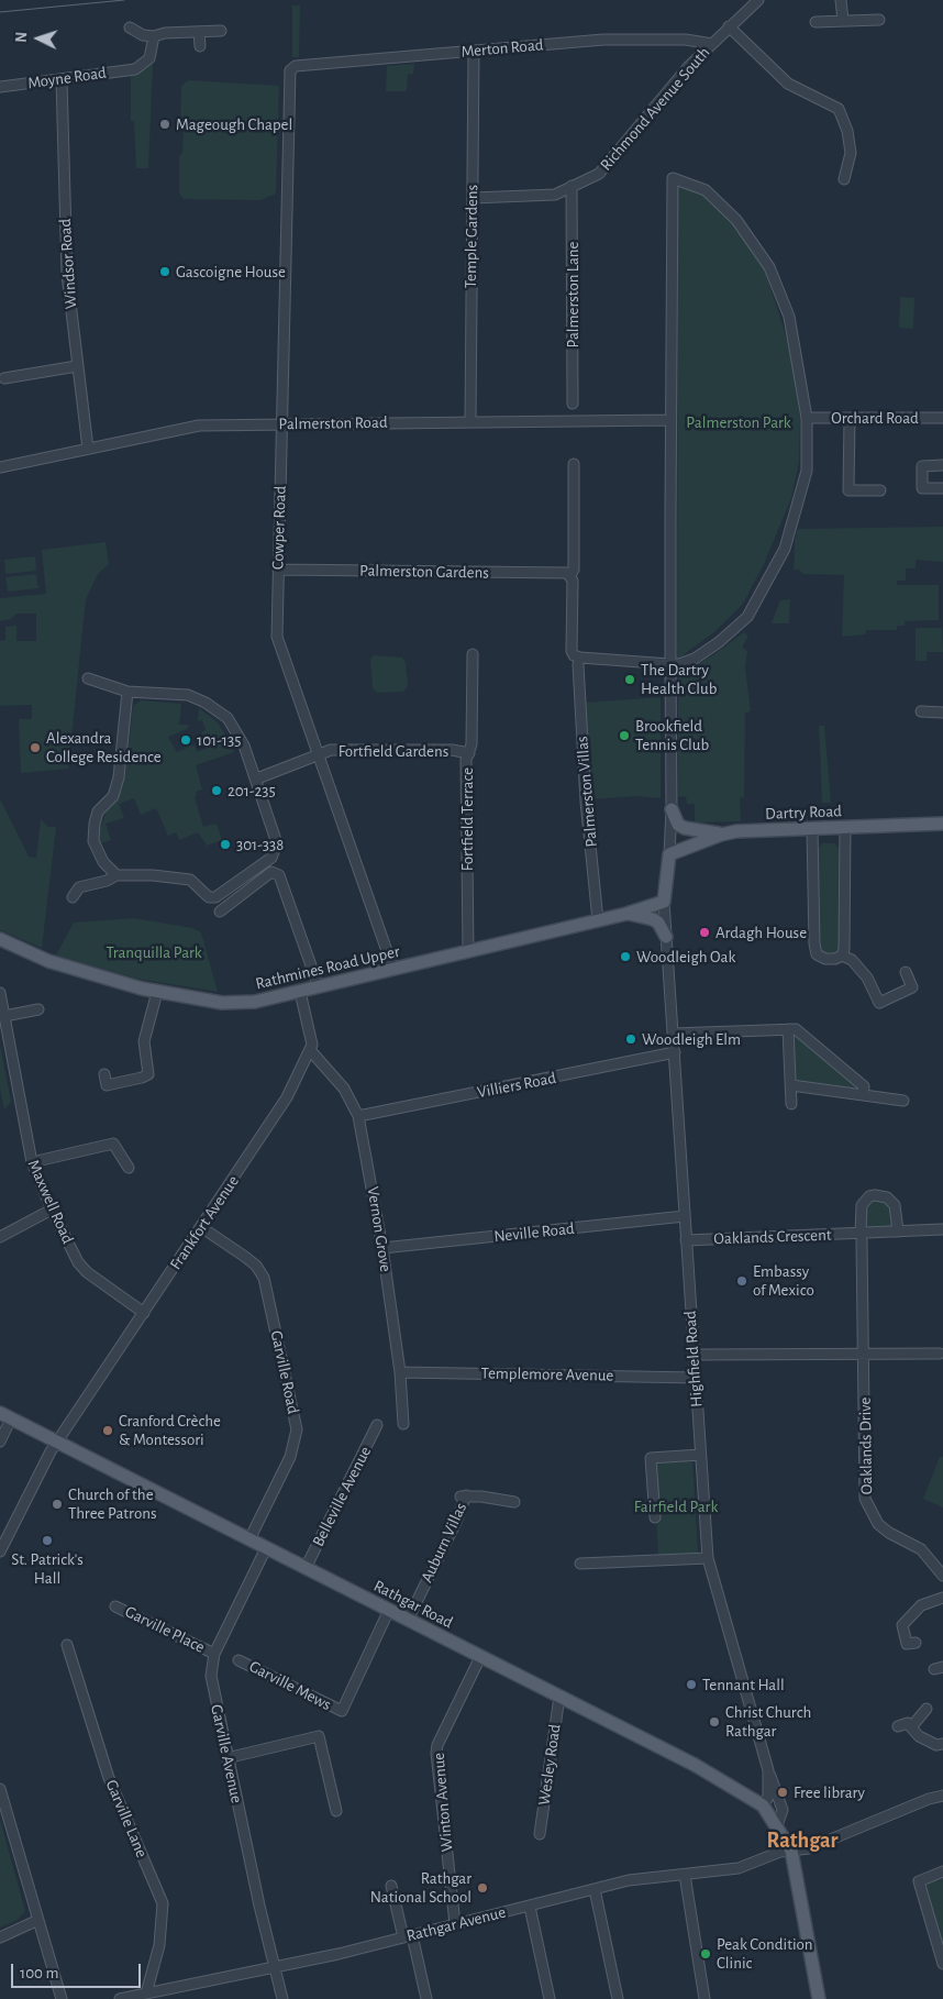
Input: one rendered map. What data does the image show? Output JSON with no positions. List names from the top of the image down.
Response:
{
  "streets": {
    "main road": ["Dartry Road", "Rathmines Road Upper", "Rathgar Road"],
    "street": [
      "Merton Road",
      "Moyne Road",
      "Richmond Avenue South",
      "Temple Gardens",
      "Windsor Road",
      "Palmerston Lane",
      "Orchard Road",
      "Palmerston Road",
      "Cowper Road",
      "Palmerston Gardens",
      "Fortfield Gardens",
      "Palmerston Villas",
      "Fortfield Terrace",
      "Villiers Road",
      "Maxwell Road",
      "Frankfort Avenue",
      "Vernon Grove",
      "Neville Road",
      "Oaklands Crescent",
      "Highfield Road",
      "Garville Road",
      "Templemore Avenue",
      "Oaklands Drive",
      "Belleville Avenue",
      "Auburn Villas",
      "Garville Place",
      "Garville Mews",
      "Garville Avenue",
      "Wesley Road",
      "Winton Avenue",
      "Garville Lane",
      "Rathgar Avenue"
    ]
  },
  "crossings": [
    ["Merton Road", "Richmond Avenue South"],
    ["Merton Road", "Temple Gardens"],
    ["Merton Road", "Cowper Road"],
    ["Moyne Road", "Windsor Road"],
    ["Richmond Avenue South", "Temple Gardens"],
    ["Richmond Avenue South", "Palmerston Lane"],
    ["Temple Gardens", "Palmerston Road"],
    ["Windsor Road", "Palmerston Road"],
    ["Palmerston Road", "Cowper Road"],
    ["Cowper Road", "Palmerston Gardens"],
    ["Cowper Road", "Fortfield Gardens"],
    ["Cowper Road", "Rathmines Road Upper"],
    ["Fortfield Gardens", "Fortfield Terrace"],
    ["Palmerston Villas", "Rathmines Road Upper"],
    ["Fortfield Terrace", "Rathmines Road Upper"],
    ["Rathmines Road Upper", "Highfield Road"],
    ["Villiers Road", "Vernon Grove"],
    ["Villiers Road", "Highfield Road"],
    ["Maxwell Road", "Frankfort Avenue"],
    ["Frankfort Avenue", "Vernon Grove"],
    ["Frankfort Avenue", "Garville Road"],
    ["Frankfort Avenue", "Rathgar Road"],
    ["Vernon Grove", "Neville Road"],
    ["Vernon Grove", "Templemore Avenue"],
    ["Neville Road", "Highfield Road"],
    ["Oaklands Crescent", "Highfield Road"],
    ["Oaklands Crescent", "Oaklands Drive"],
    ["Highfield Road", "Templemore Avenue"],
    ["Highfield Road", "Rathgar Road"],
    ["Garville Road", "Rathgar Road"],
    ["Belleville Avenue", "Rathgar Road"],
    ["Auburn Villas", "Rathgar Road"],
    ["Rathgar Road", "Garville Mews"],
    ["Rathgar Road", "Garville Avenue"],
    ["Rathgar Road", "Wesley Road"],
    ["Rathgar Road", "Winton Avenue"],
    ["Rathgar Road", "Rathgar Avenue"],
    ["Garville Place", "Garville Avenue"],
    ["Garville Avenue", "Rathgar Avenue"],
    ["Winton Avenue", "Rathgar Avenue"],
    ["Garville Lane", "Rathgar Avenue"]
  ],
  "districts": ["Rathgar"],
  "parks": ["Palmerston Park", "Tranquilla Park", "Fairfield Park"],
  "places": [
    "Mageough Chapel",
    "Gascoigne House",
    "The Dartry Health Club",
    "Brookfield Tennis Club",
    "101-135",
    "Alexandra College Residence",
    "201-235",
    "301-338",
    "Ardagh House",
    "Woodleigh Oak",
    "Woodleigh Elm",
    "Embassy of Mexico",
    "Cranford Crèche & Montessori",
    "Church of the Three Patrons",
    "St. Patrick's Hall",
    "Tennant Hall",
    "Christ Church Rathgar",
    "Free library",
    "Rathgar National School",
    "Peak Condition Clinic"
  ],
  "scale_bar": "100 m",
  "north": "left"
}
